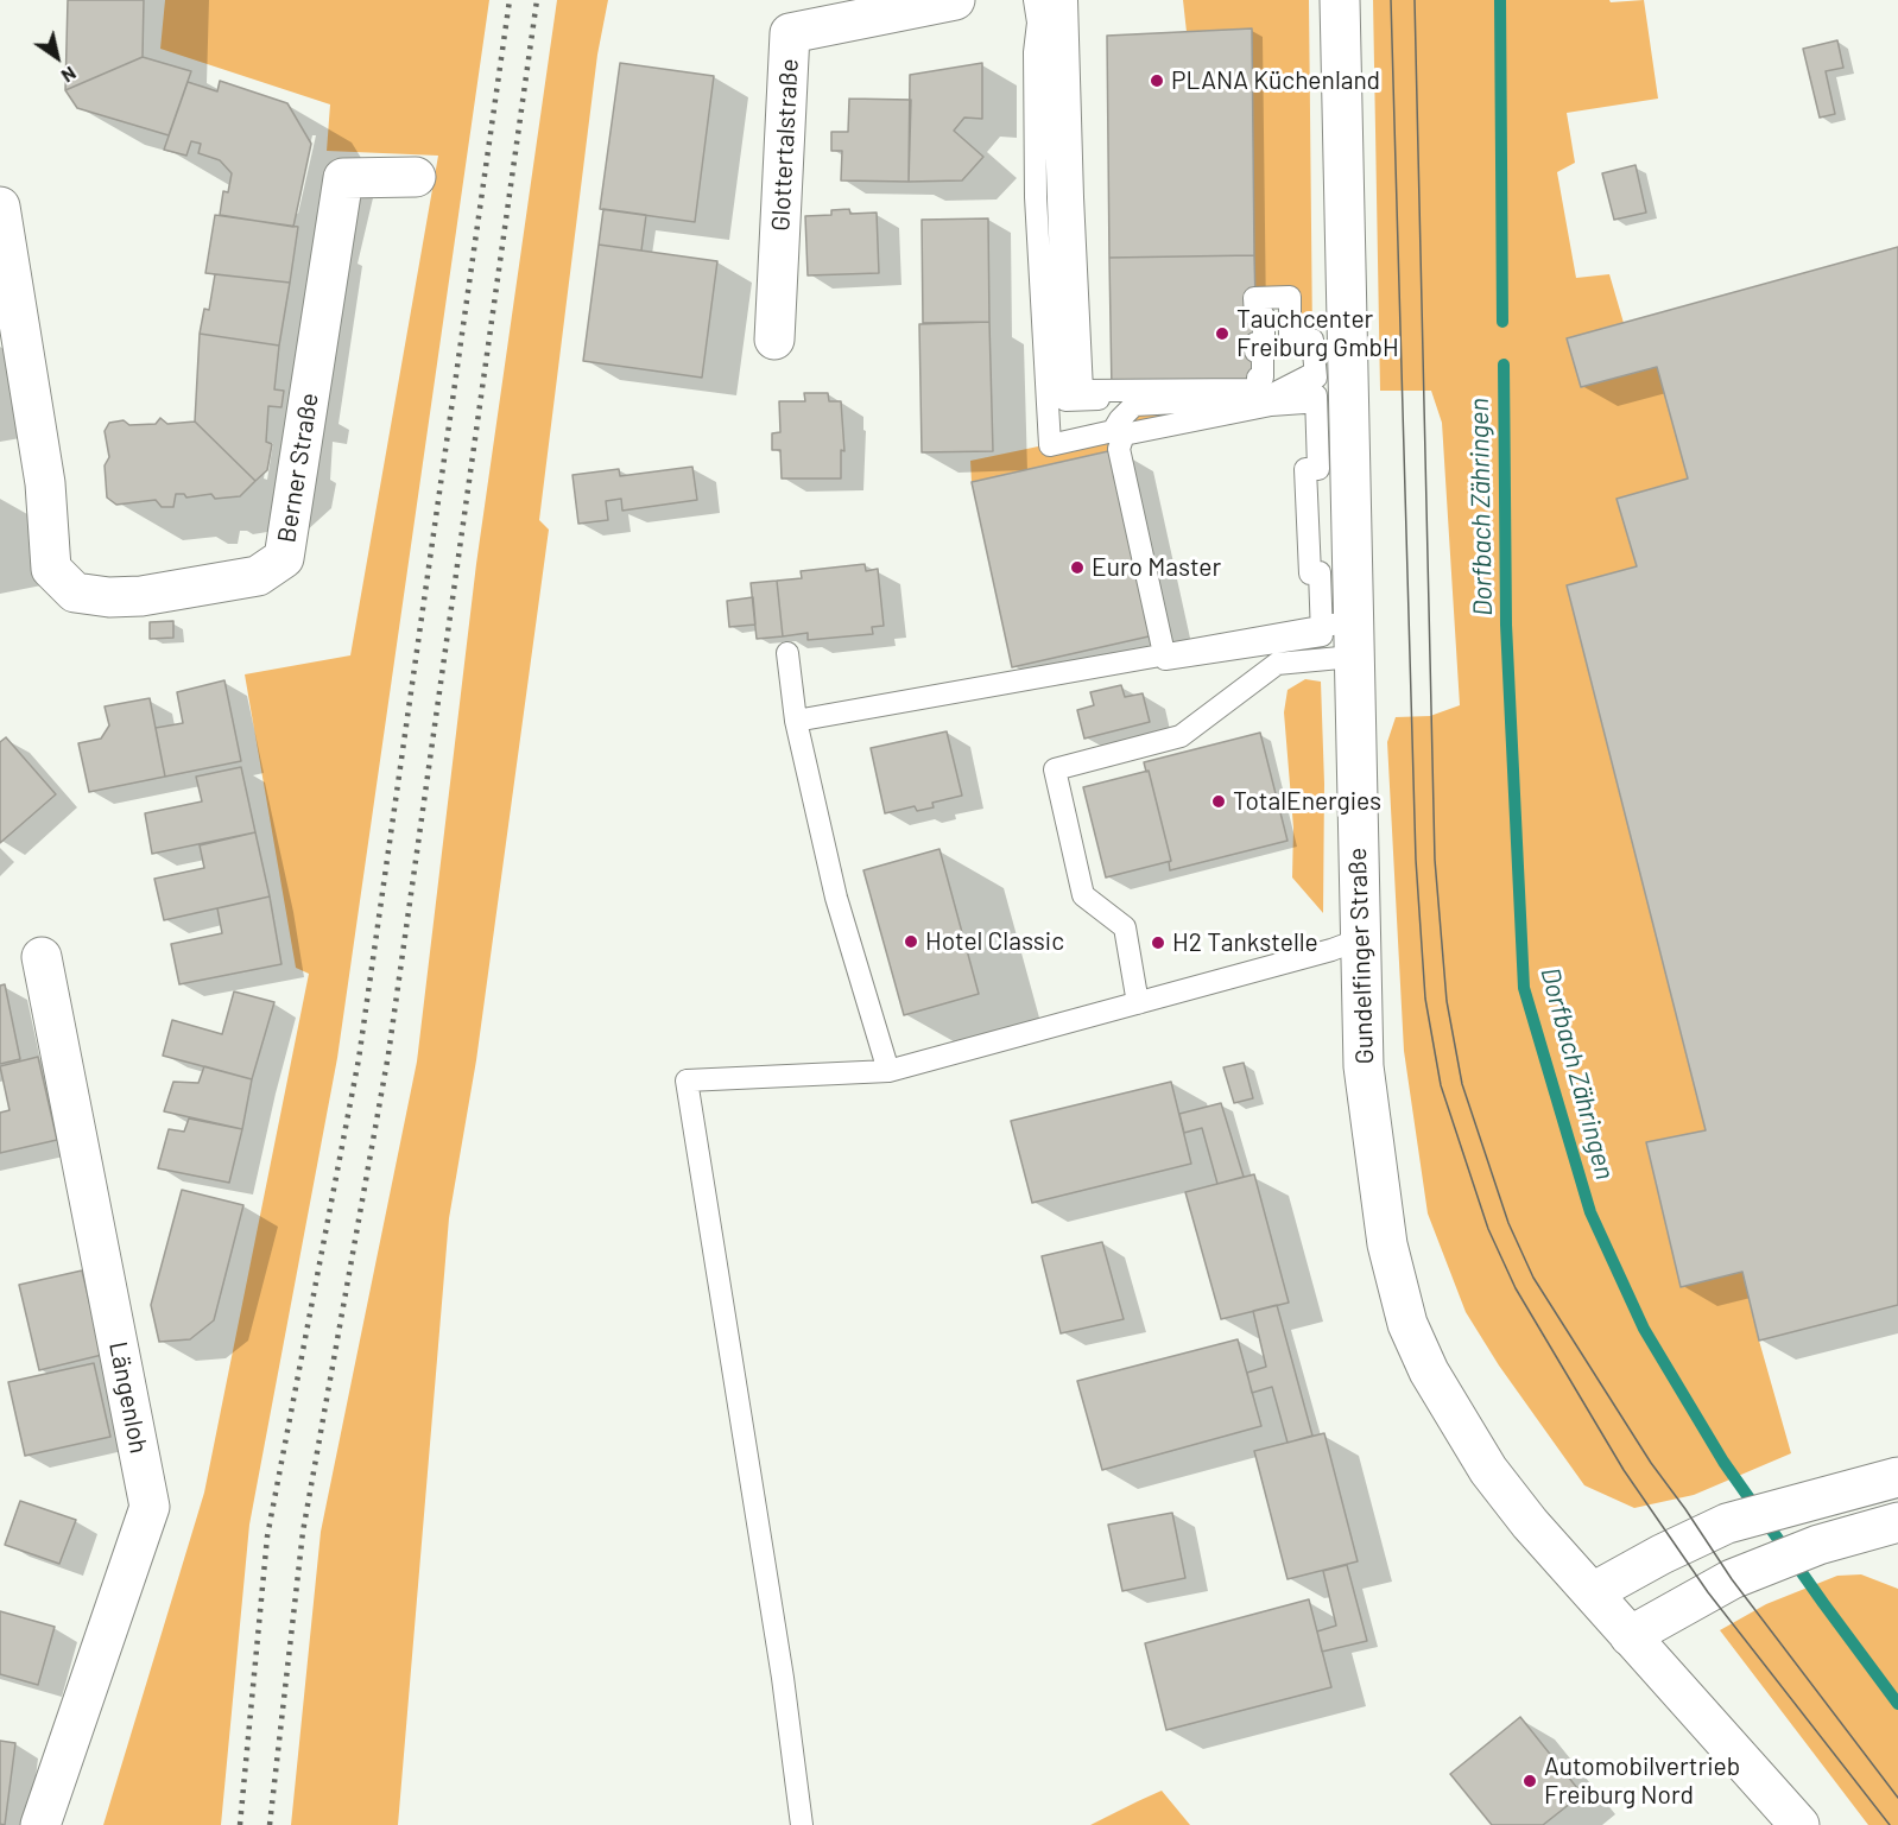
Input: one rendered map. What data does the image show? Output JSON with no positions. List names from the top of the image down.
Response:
{
  "streets": {
    "street": [
      "Glottertalstraße",
      "Berner Straße",
      "Gundelfinger Straße",
      "Längenloh"
    ]
  },
  "water": ["Dorfbach Zähringen"],
  "places": [
    "PLANA Küchenland",
    "Tauchcenter Freiburg GmbH",
    "Euro Master",
    "TotalEnergies",
    "Hotel Classic",
    "H2 Tankstelle",
    "Automobilvertrieb Freiburg Nord"
  ],
  "north": "bottom right"
}
